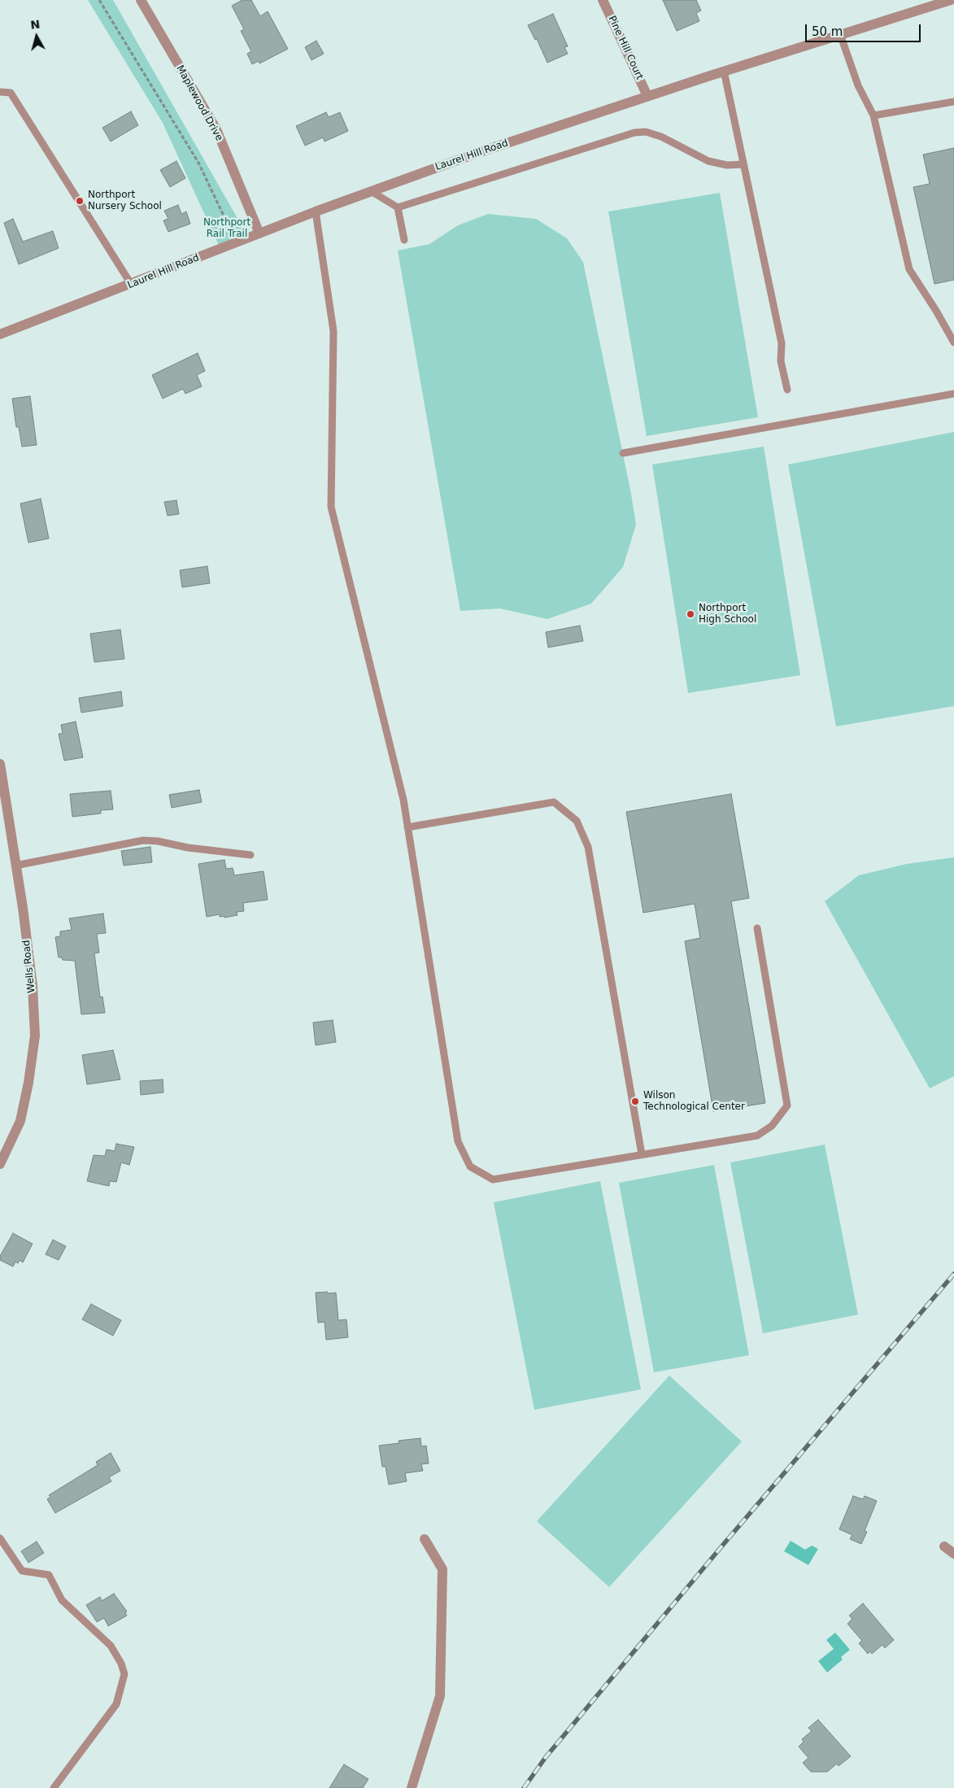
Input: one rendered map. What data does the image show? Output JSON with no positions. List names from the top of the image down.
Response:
{
  "streets": {
    "street": [
      "Pine Hill Court",
      "Maplewood Drive",
      "Laurel Hill Road",
      "Wells Road"
    ]
  },
  "crossings": [
    ["Pine Hill Court", "Laurel Hill Road"],
    ["Maplewood Drive", "Laurel Hill Road"]
  ],
  "parks": ["Northport Rail Trail"],
  "places": ["Northport Nursery School", "Northport High School", "Wilson Technological Center"],
  "scale_bar": "50 m",
  "north": "top"
}
